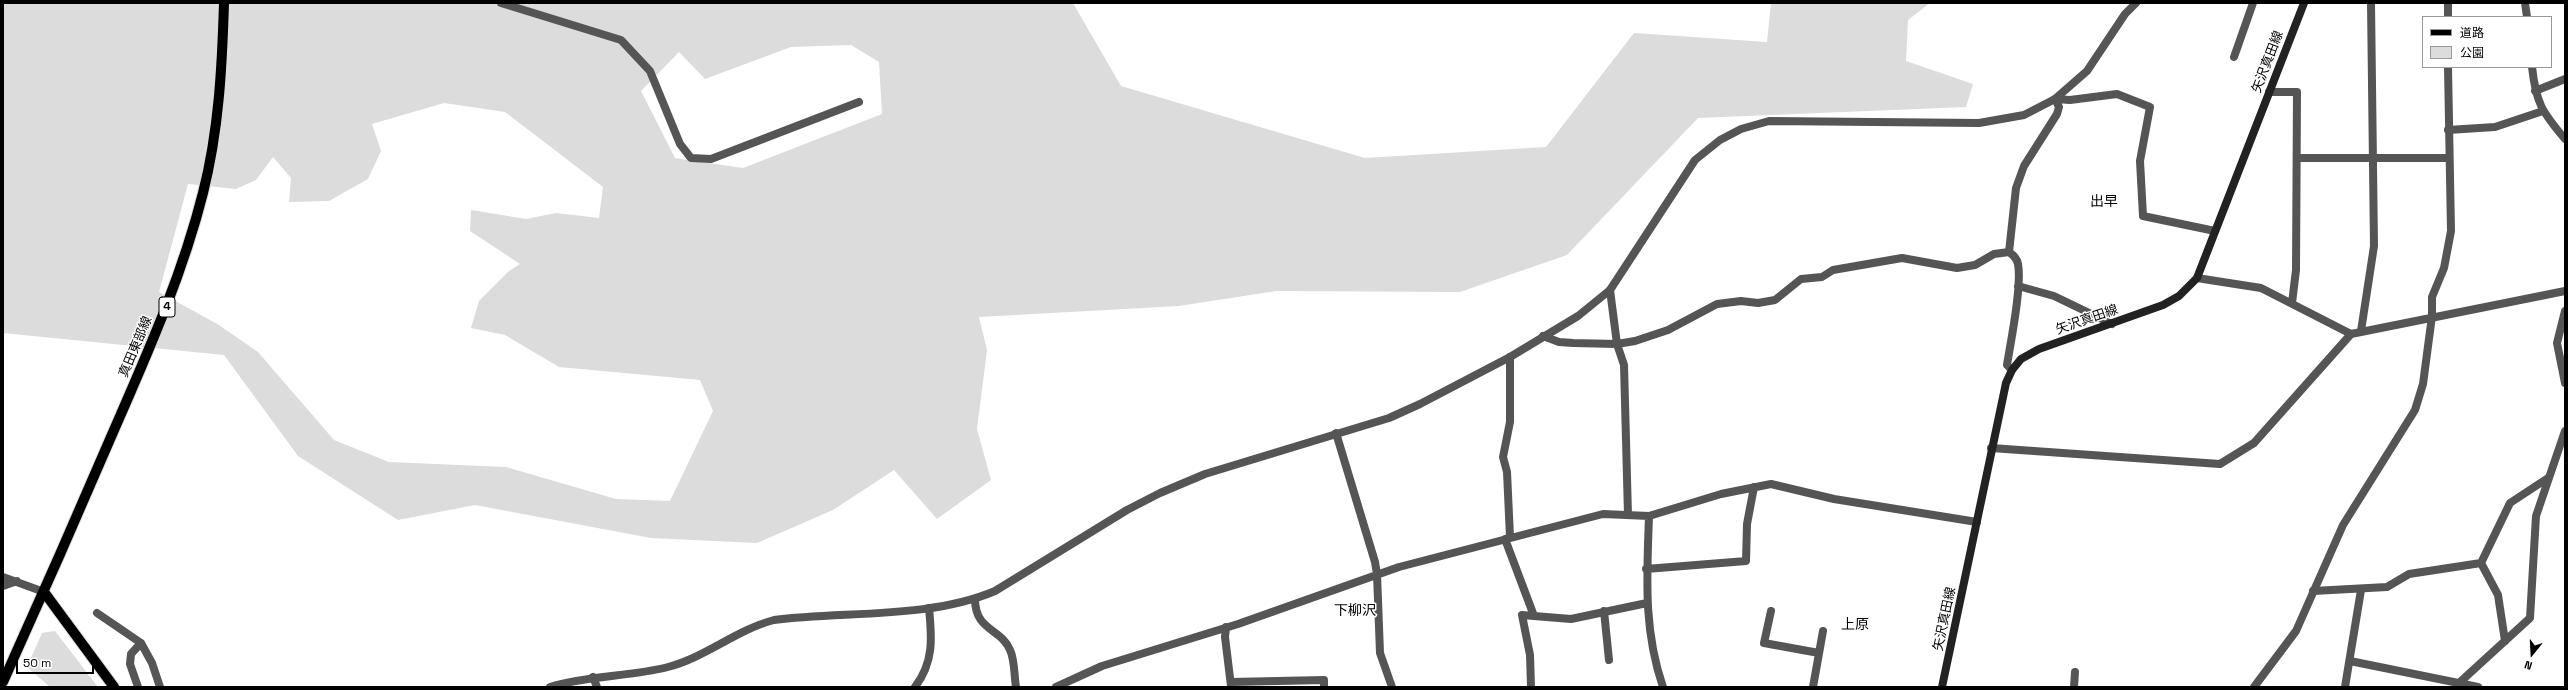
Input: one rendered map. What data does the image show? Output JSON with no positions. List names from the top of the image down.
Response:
{
  "streets": {
    "main road": ["矢沢真田線", "4", "真田東部線"]
  },
  "districts": ["出早", "下柳沢", "上原"],
  "legend": ["道路", "公園"],
  "scale_bar": "50 m",
  "north": "bottom"
}
